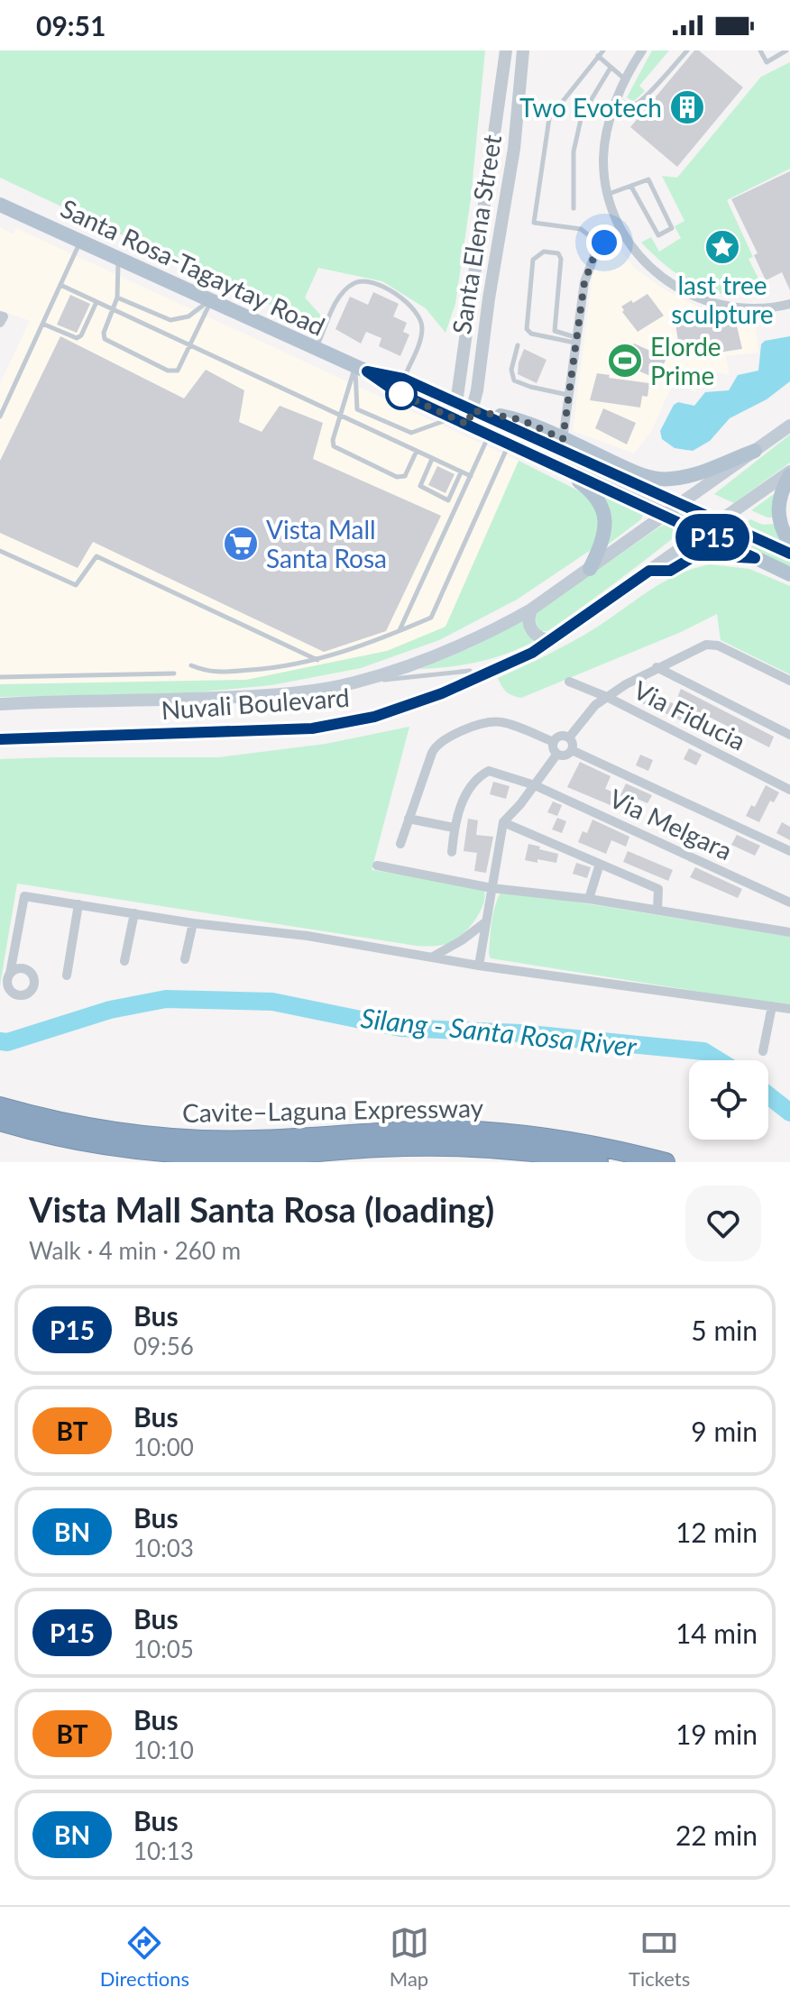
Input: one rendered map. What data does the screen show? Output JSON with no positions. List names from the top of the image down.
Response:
{
  "streets": {
    "highway": ["Cavite–Laguna Expressway"],
    "main road": ["Santa Rosa-Tagaytay Road", "Nuvali Boulevard"],
    "street": ["Santa Elena Street", "Via Fiducia", "Via Melgara"]
  },
  "crossings": [
    ["Santa Elena Street", "Santa Rosa-Tagaytay Road"],
    ["Santa Rosa-Tagaytay Road", "Nuvali Boulevard"]
  ],
  "water": ["Silang - Santa Rosa River"],
  "places": {
    "building": ["Two Evotech"],
    "place": ["last tree sculpture"],
    "sports": ["Elorde Prime"],
    "supermarket": ["Vista Mall Santa Rosa"]
  },
  "lines": ["bus line P15"],
  "page": {
    "status": "09:51",
    "on_map": "P15",
    "heading": ["Vista Mall Santa Rosa (loading)", "Walk · 4 min · 260 m"],
    "list": [
      {
        "mark": "P15",
        "name": "Bus",
        "note": "09:56",
        "value": "5 min"
      },
      {
        "mark": "BT",
        "name": "Bus",
        "note": "10:00",
        "value": "9 min"
      },
      {
        "mark": "BN",
        "name": "Bus",
        "note": "10:03",
        "value": "12 min"
      },
      {
        "mark": "P15",
        "name": "Bus",
        "note": "10:05",
        "value": "14 min"
      },
      {
        "mark": "BT",
        "name": "Bus",
        "note": "10:10",
        "value": "19 min"
      },
      {
        "mark": "BN",
        "name": "Bus",
        "note": "10:13",
        "value": "22 min"
      }
    ],
    "tabs": ["Directions", "Map", "Tickets"]
  }
}
